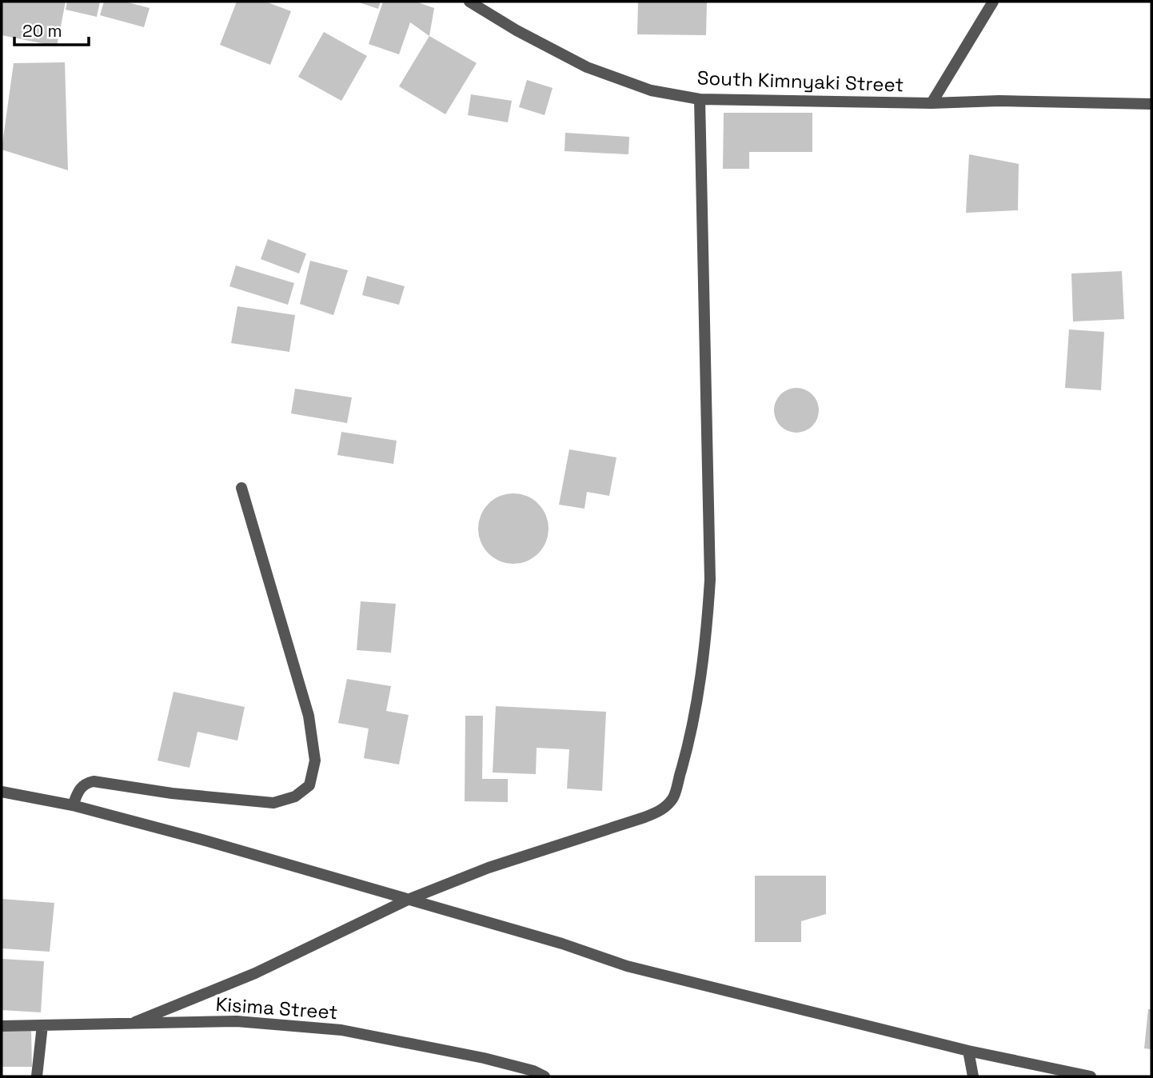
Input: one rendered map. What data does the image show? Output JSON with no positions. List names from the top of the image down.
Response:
{
  "streets": {
    "street": ["South Kimnyaki Street", "Kisima Street"]
  },
  "scale_bar": "20 m"
}
